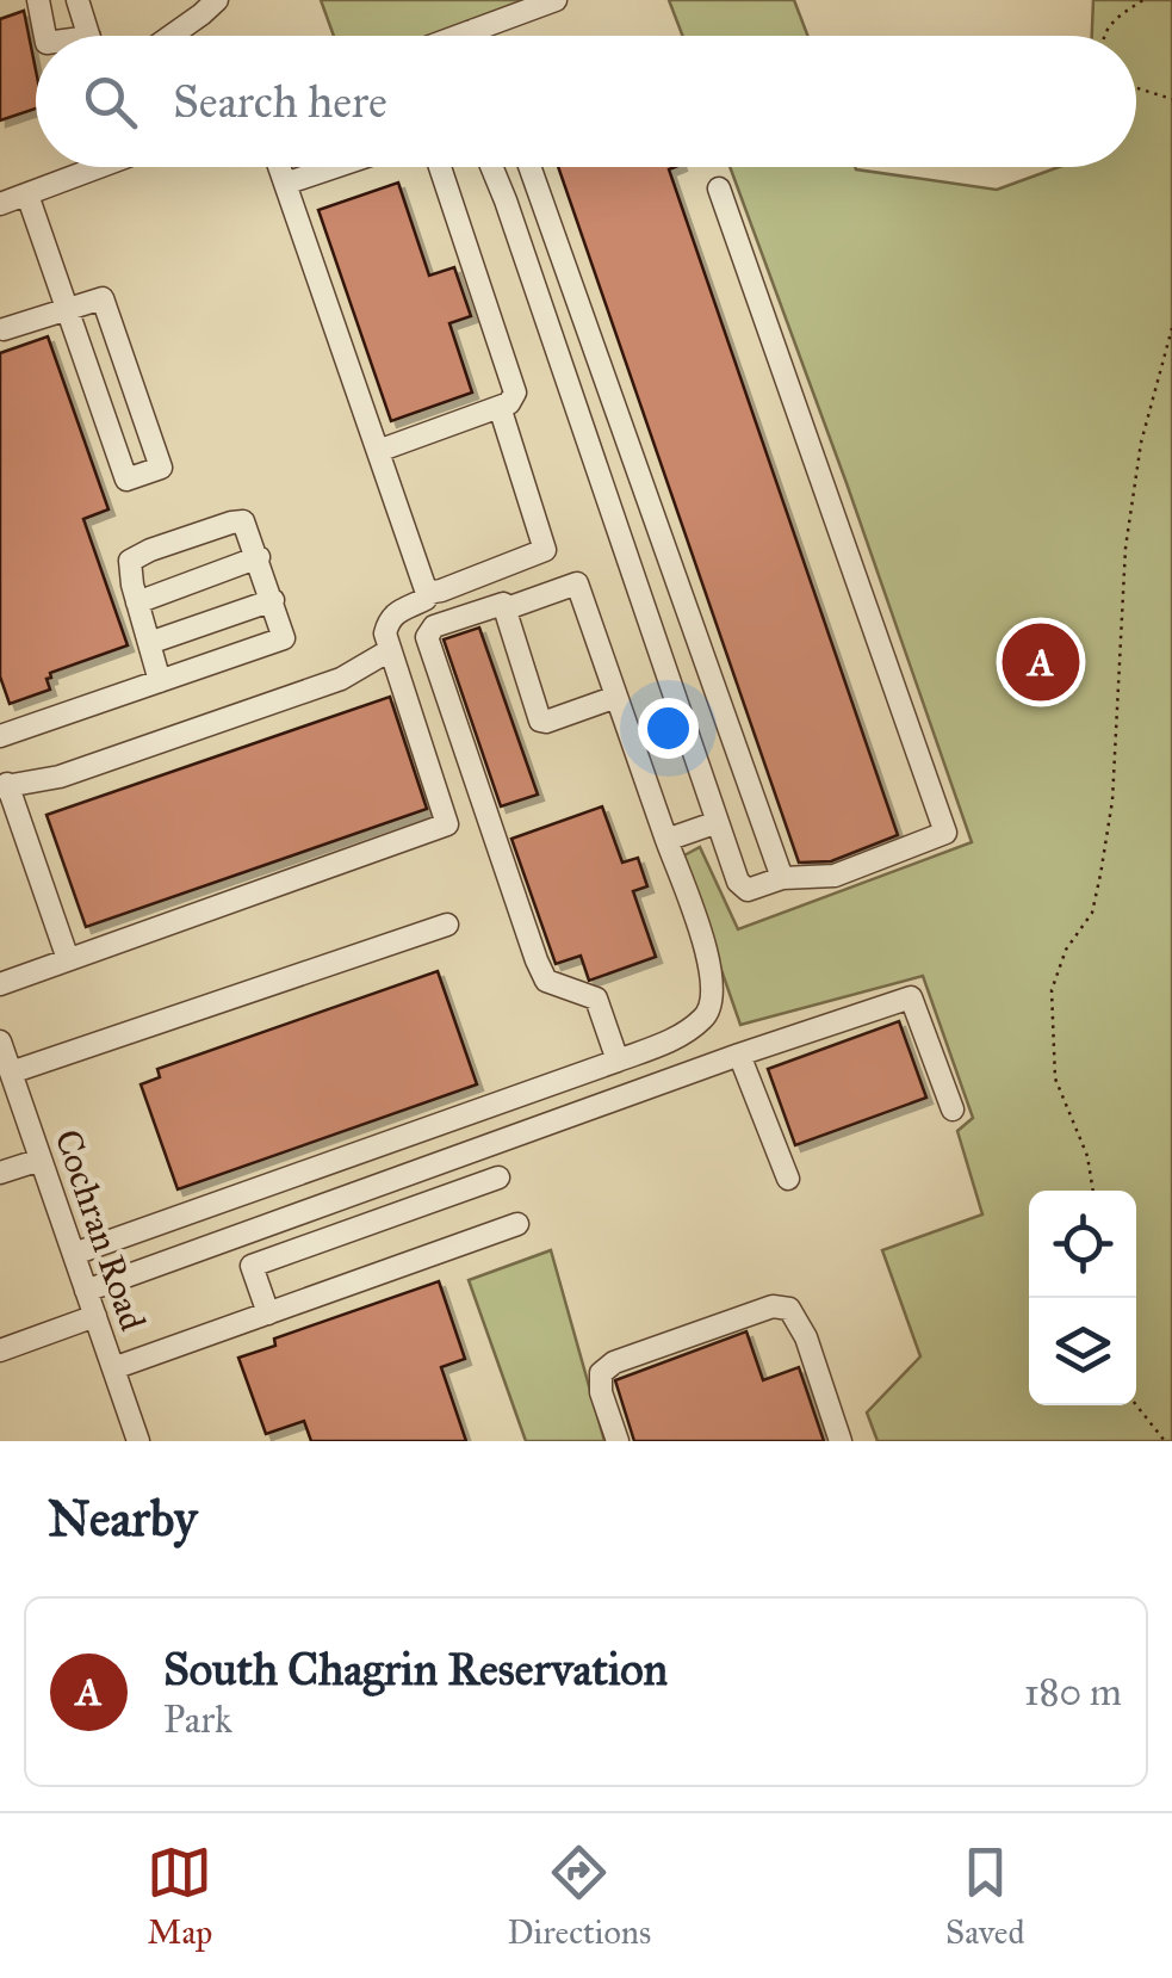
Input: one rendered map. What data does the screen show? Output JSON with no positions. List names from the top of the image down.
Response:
{
  "streets": {
    "street": ["Cochran Road"]
  },
  "page": {
    "search": "Search here",
    "pins": "A",
    "heading": "Nearby",
    "list": [
      {
        "mark": "A",
        "name": "South Chagrin Reservation",
        "note": "Park",
        "value": "180 m"
      }
    ],
    "nav": ["Map", "Directions", "Saved"]
  }
}
